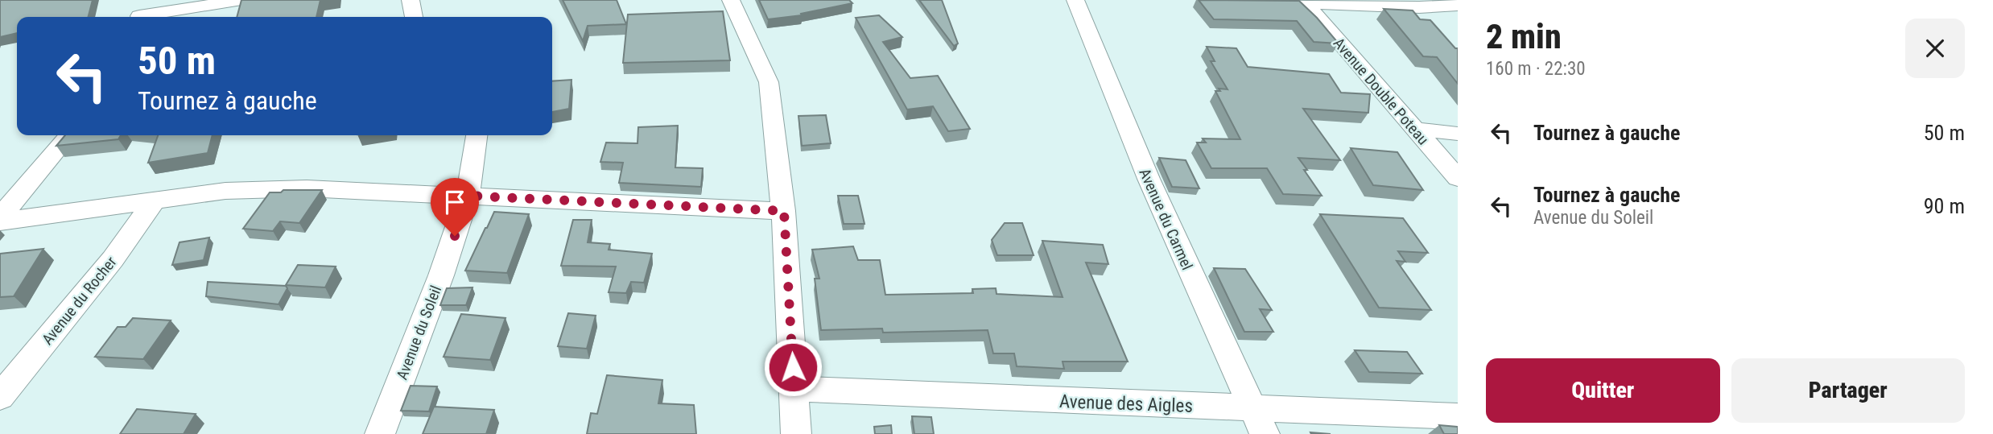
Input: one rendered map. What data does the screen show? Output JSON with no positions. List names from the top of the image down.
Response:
{
  "streets": {
    "street": [
      "Avenue Double Poteau",
      "Avenue du Carmel",
      "Avenue du Rocher",
      "Avenue du Soleil",
      "Avenue des Aigles"
    ]
  },
  "crossings": [
    ["Avenue du Carmel", "Avenue des Aigles"]
  ],
  "page": {
    "heading": ["2 min", "160 m · 22:30"],
    "turn": ["50 m", "Tournez à gauche"],
    "list": [
      {
        "name": "Tournez à gauche",
        "value": "50 m"
      },
      {
        "name": "Tournez à gauche",
        "note": "Avenue du Soleil",
        "value": "90 m"
      }
    ],
    "buttons": ["Quitter", "Partager"]
  }
}
